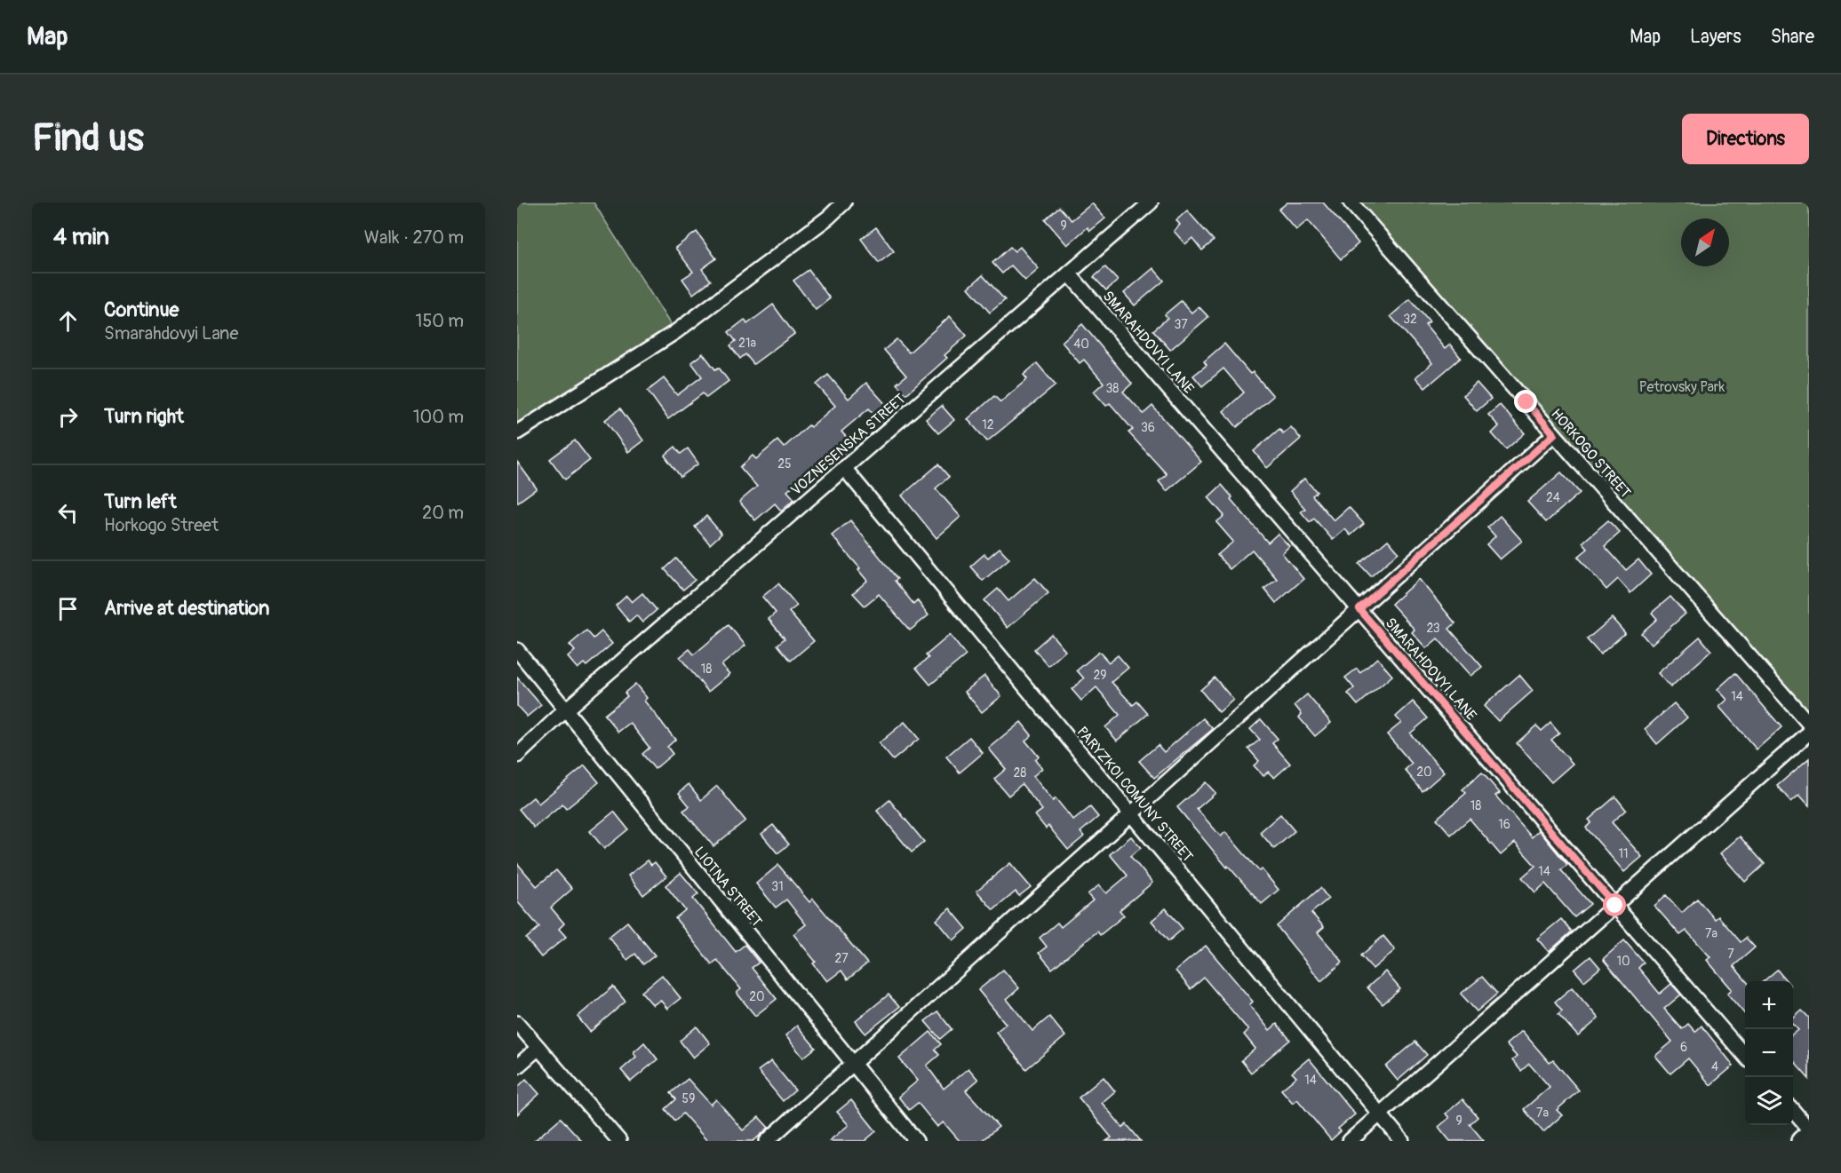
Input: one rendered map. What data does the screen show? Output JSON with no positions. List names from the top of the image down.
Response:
{
  "streets": {
    "street": [
      "SMARAHDOVYI LANE",
      "VOZNESENSKA STREET",
      "HORKOGO STREET",
      "PARYZKOI COMUNY STREET",
      "LIOTNA STREET"
    ]
  },
  "crossings": [
    ["SMARAHDOVYI LANE", "VOZNESENSKA STREET"],
    ["VOZNESENSKA STREET", "PARYZKOI COMUNY STREET"],
    ["VOZNESENSKA STREET", "LIOTNA STREET"]
  ],
  "parks": ["Petrovsky Park"],
  "house_numbers": [
    "9",
    "32",
    "37",
    "21а",
    "40",
    "38",
    "12",
    "36",
    "25",
    "24",
    "23",
    "18",
    "29",
    "14",
    "20",
    "28",
    "18",
    "16",
    "11",
    "14",
    "31",
    "7а",
    "7",
    "27",
    "10",
    "20",
    "6",
    "4",
    "14",
    "59",
    "7а",
    "9"
  ],
  "north": "top right",
  "page": {
    "header": "Map",
    "nav": ["Map", "Layers", "Share"],
    "buttons": "Directions",
    "title": "Find us",
    "heading": ["4 min", "Walk · 270 m"],
    "list": [
      ["Continue", "Smarahdovyi Lane", "150 m"],
      ["Turn right", "100 m"],
      ["Turn left", "Horkogo Street", "20 m"],
      "Arrive at destination"
    ],
    "map_buttons": ["+", "−"]
  }
}
